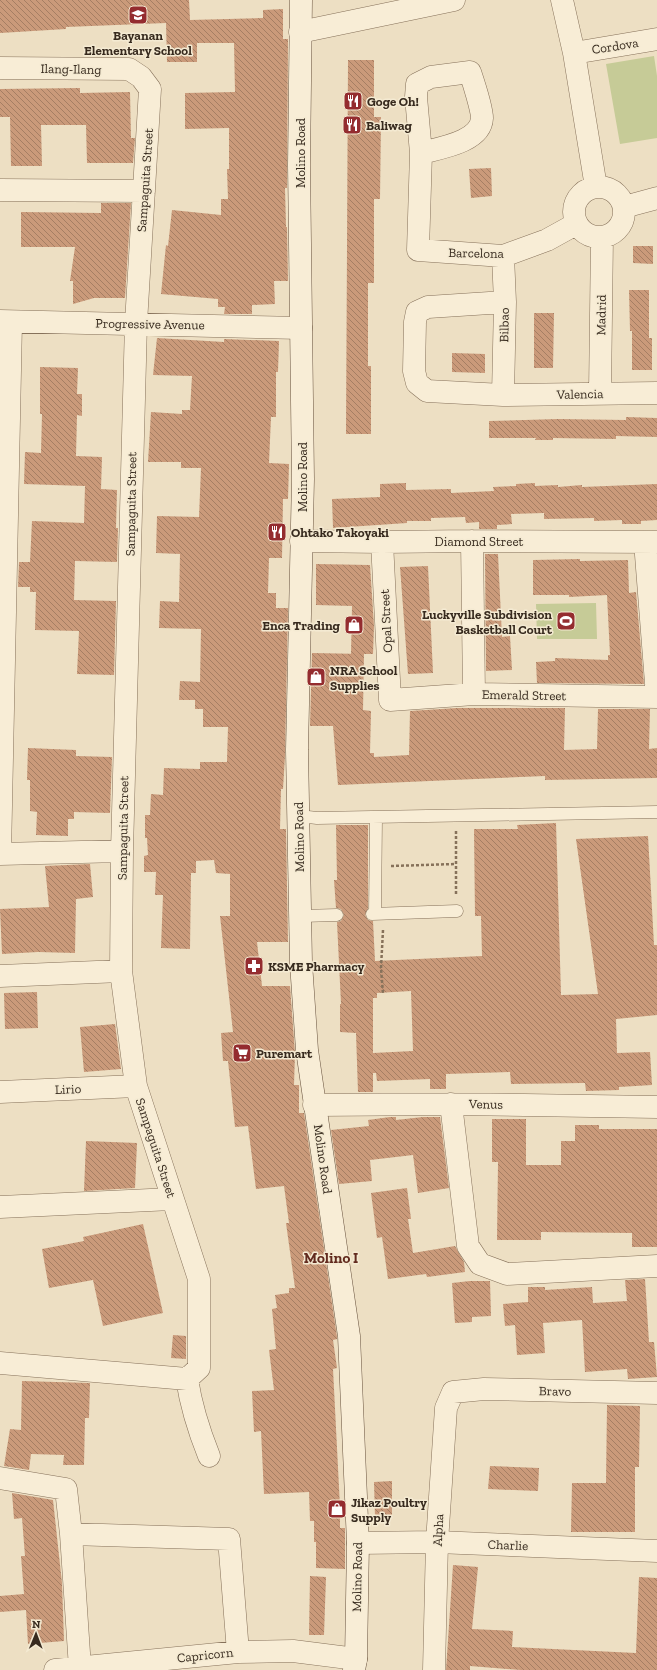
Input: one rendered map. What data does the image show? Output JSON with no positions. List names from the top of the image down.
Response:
{
  "streets": {
    "street": [
      "Cordova",
      "Ilang-Ilang",
      "Molino Road",
      "Sampaguita Street",
      "Barcelona",
      "Madrid",
      "Progressive Avenue",
      "Bilbao",
      "Valencia",
      "Diamond Street",
      "Opal Street",
      "Emerald Street",
      "Lirio",
      "Venus",
      "Bravo",
      "Alpha",
      "Charlie",
      "Capricorn"
    ]
  },
  "crossings": [
    ["Ilang-Ilang", "Sampaguita Street"],
    ["Molino Road", "Progressive Avenue"],
    ["Molino Road", "Diamond Street"],
    ["Molino Road", "Venus"],
    ["Molino Road", "Charlie"],
    ["Molino Road", "Capricorn"],
    ["Sampaguita Street", "Progressive Avenue"],
    ["Sampaguita Street", "Lirio"],
    ["Barcelona", "Madrid"],
    ["Barcelona", "Bilbao"],
    ["Madrid", "Valencia"],
    ["Bilbao", "Valencia"],
    ["Diamond Street", "Opal Street"],
    ["Opal Street", "Emerald Street"],
    ["Bravo", "Alpha"],
    ["Alpha", "Charlie"]
  ],
  "districts": ["Molino I"],
  "places": {
    "school or university": ["Bayanan Elementary School"],
    "restaurant": ["Goge Oh!", "Baliwag", "Ohtako Takoyaki"],
    "sports": ["Luckyville Subdivision Basketball Court"],
    "shop": ["Enca Trading", "NRA School Supplies", "Jikaz Poultry Supply"],
    "pharmacy": ["KSME Pharmacy"],
    "supermarket": ["Puremart"]
  },
  "north": "top"
}
